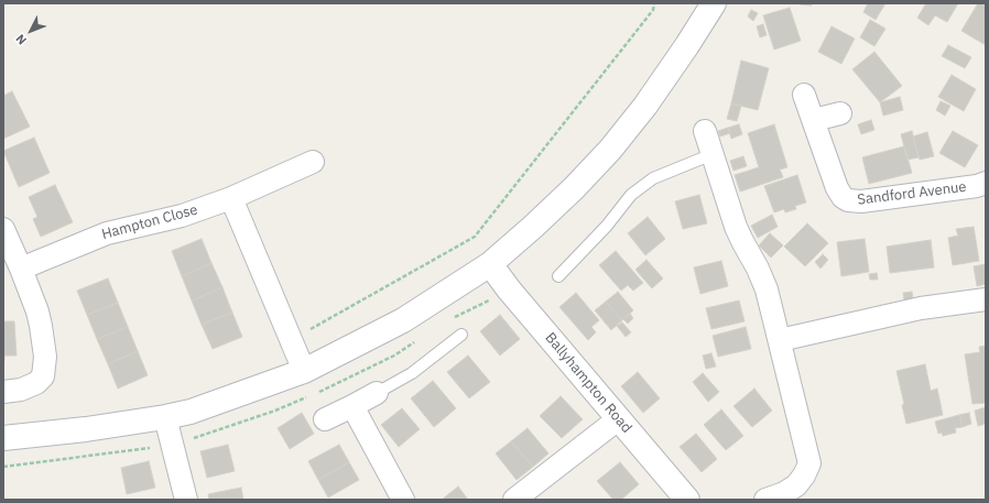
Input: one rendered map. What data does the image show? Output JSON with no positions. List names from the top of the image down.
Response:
{
  "streets": {
    "street": ["Sandford Avenue", "Hampton Close", "Ballyhampton Road"]
  },
  "north": "bottom left"
}
